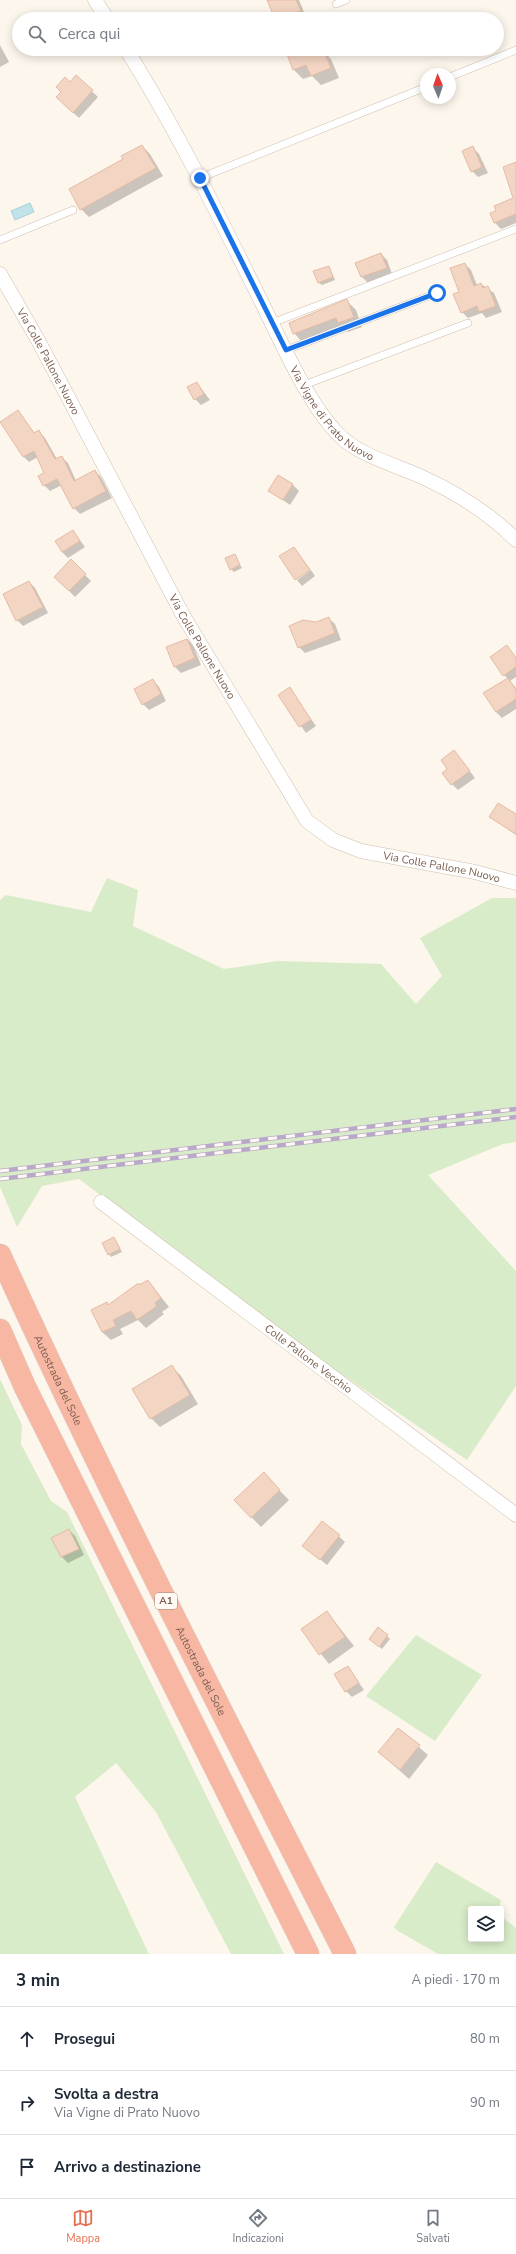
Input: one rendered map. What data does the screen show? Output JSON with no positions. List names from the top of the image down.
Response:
{
  "streets": {
    "highway": ["Autostrada del Sole", "A1"],
    "street": ["Via Colle Pallone Nuovo", "Via Vigne di Prato Nuovo", "Colle Pallone Vecchio"]
  },
  "north": "top",
  "page": {
    "search": "Cerca qui",
    "heading": ["3 min", "A piedi · 170 m"],
    "list": [
      ["Prosegui", "80 m"],
      ["Svolta a destra", "Via Vigne di Prato Nuovo", "90 m"],
      "Arrivo a destinazione"
    ],
    "nav": ["Mappa", "Indicazioni", "Salvati"]
  }
}
